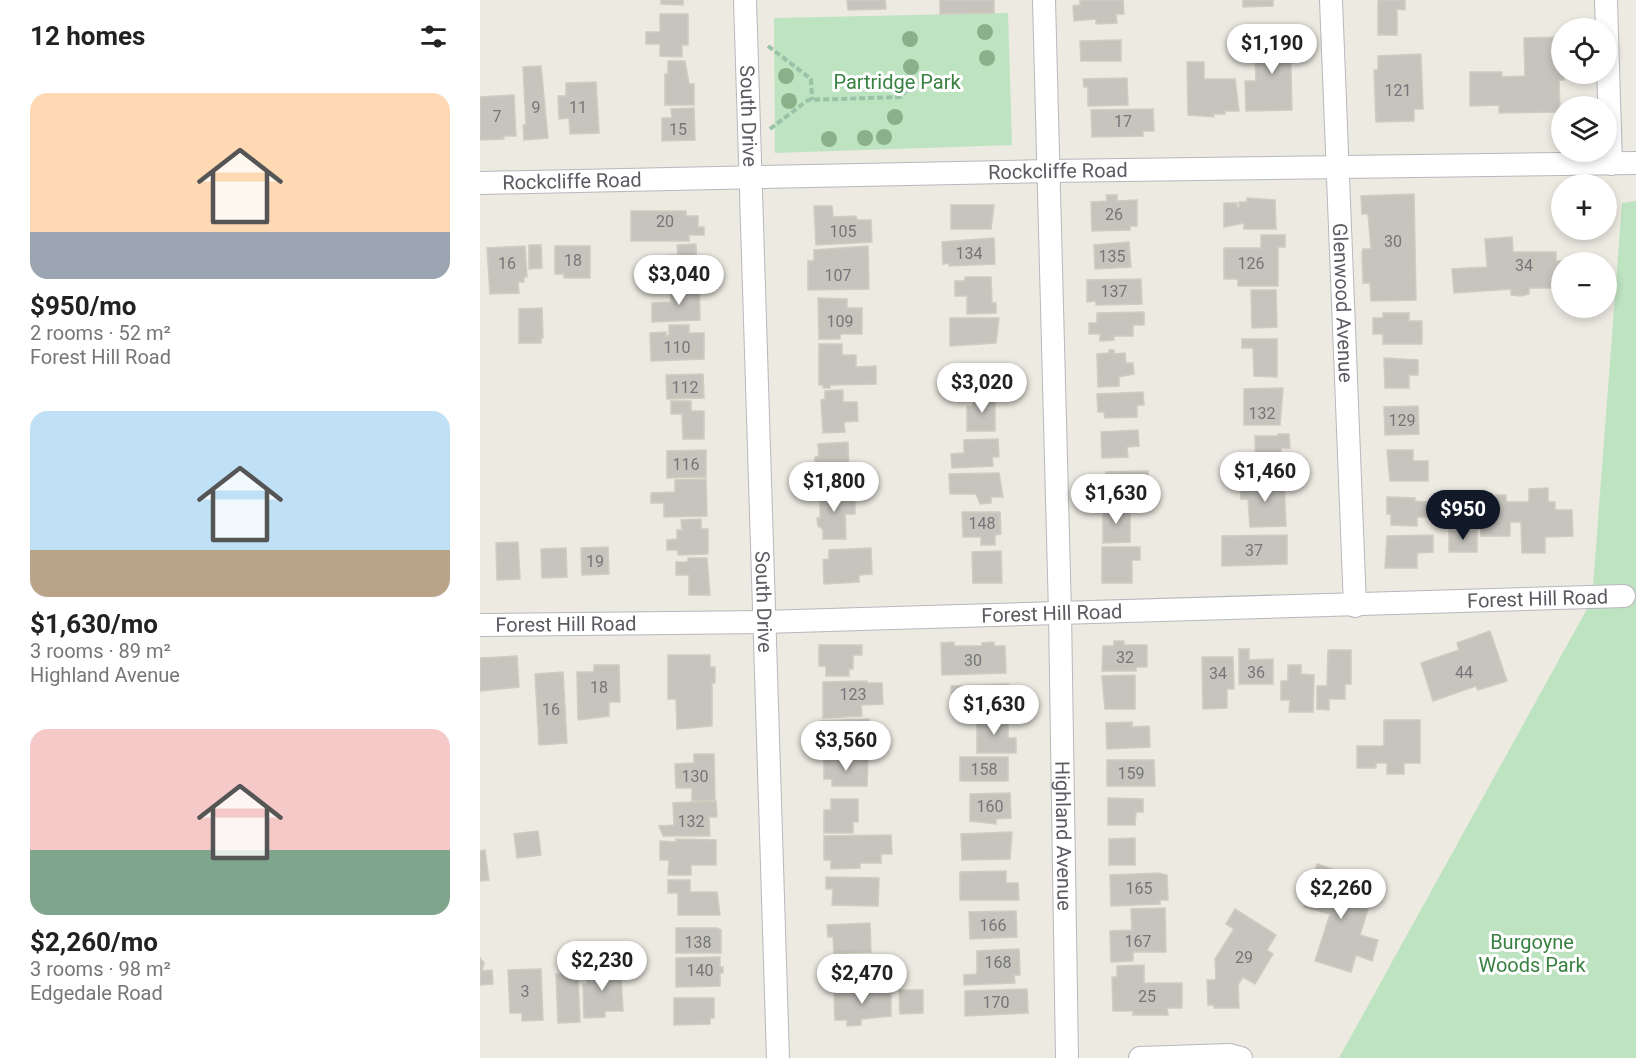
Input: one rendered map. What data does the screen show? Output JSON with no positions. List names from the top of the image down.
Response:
{
  "streets": {
    "street": [
      "South Drive",
      "Rockcliffe Road",
      "Glenwood Avenue",
      "Forest Hill Road",
      "Highland Avenue"
    ]
  },
  "crossings": [
    ["South Drive", "Rockcliffe Road"],
    ["South Drive", "Forest Hill Road"],
    ["Rockcliffe Road", "Glenwood Avenue"],
    ["Rockcliffe Road", "Highland Avenue"],
    ["Glenwood Avenue", "Forest Hill Road"],
    ["Forest Hill Road", "Highland Avenue"]
  ],
  "parks": ["Partridge Park", "Burgoyne Woods Park"],
  "house_numbers": [
    "121",
    "9",
    "11",
    "7",
    "17",
    "15",
    "26",
    "20",
    "105",
    "30",
    "134",
    "135",
    "18",
    "16",
    "126",
    "34",
    "107",
    "137",
    "109",
    "110",
    "112",
    "132",
    "129",
    "116",
    "148",
    "37",
    "19",
    "32",
    "30",
    "36",
    "44",
    "34",
    "18",
    "123",
    "16",
    "158",
    "159",
    "130",
    "160",
    "132",
    "165",
    "166",
    "167",
    "138",
    "29",
    "168",
    "140",
    "3",
    "25",
    "170"
  ],
  "page": {
    "heading": "12 homes",
    "map_buttons": ["+", "−"],
    "price": [
      "$1,190",
      "$3,040",
      "$3,020",
      "$1,460",
      "$1,800",
      "$1,630",
      "$950",
      "$1,630",
      "$3,560",
      "$2,260",
      "$2,230",
      "$2,470"
    ],
    "list": [
      {
        "name": "$950/mo",
        "note": "2 rooms · 52 m² · Forest Hill Road"
      },
      {
        "name": "$1,630/mo",
        "note": "3 rooms · 89 m² · Highland Avenue"
      },
      {
        "name": "$2,260/mo",
        "note": "3 rooms · 98 m² · Edgedale Road"
      }
    ]
  }
}
